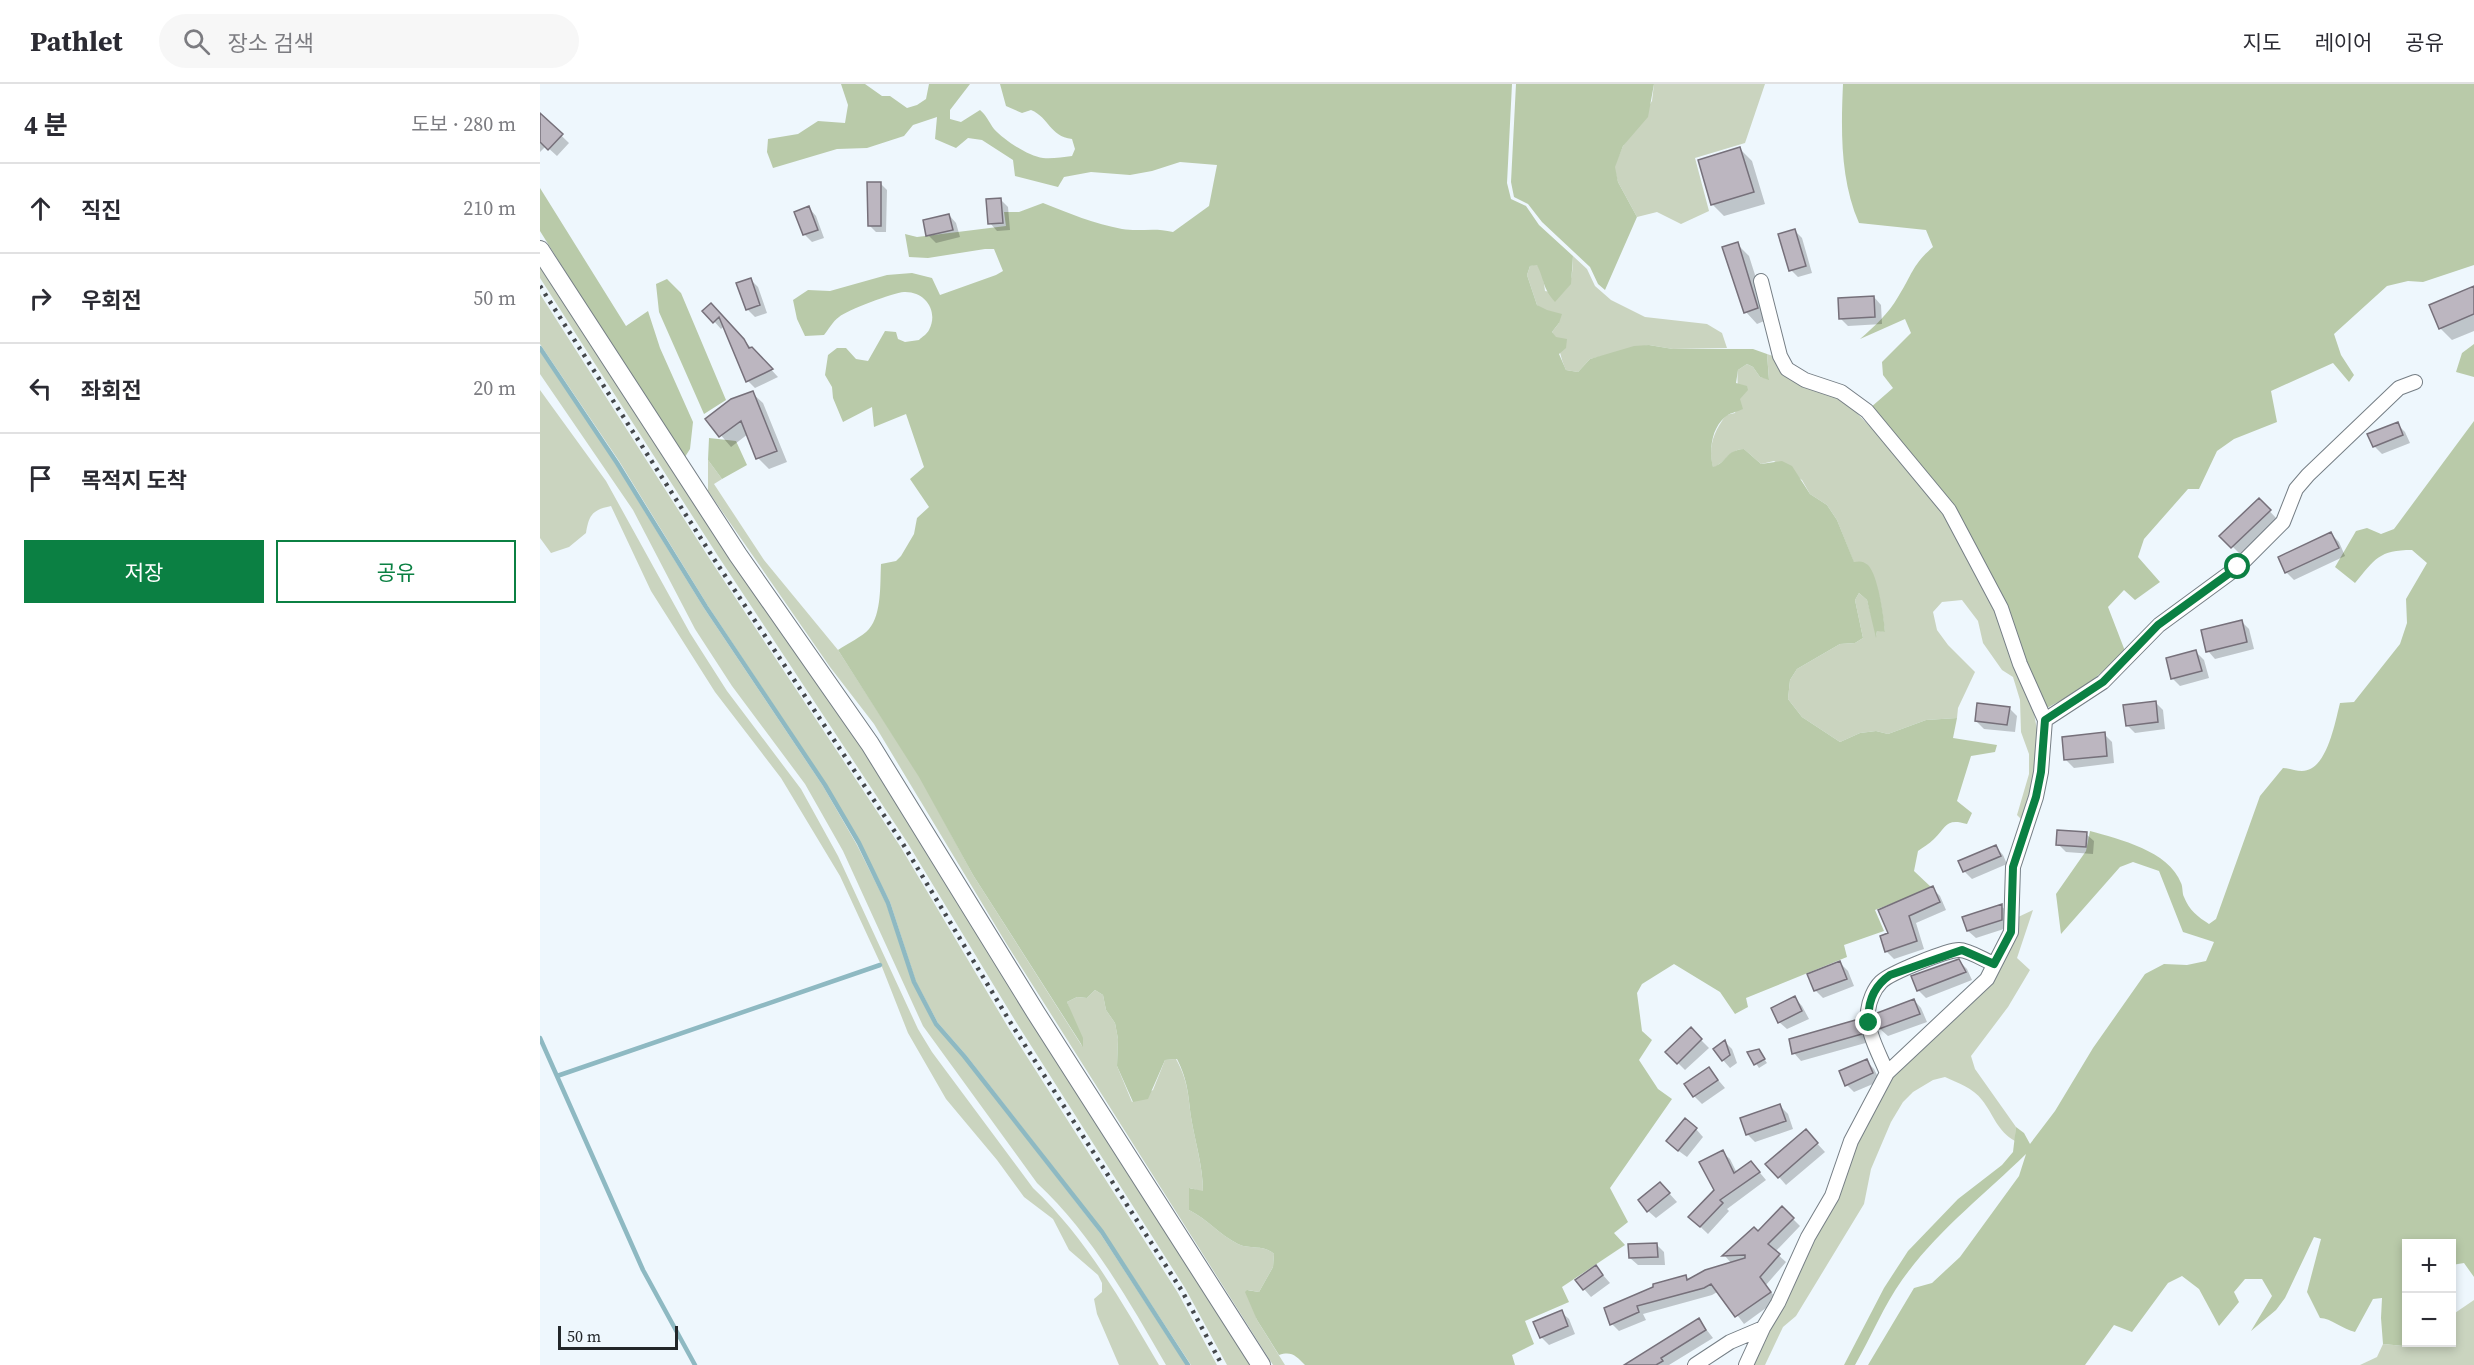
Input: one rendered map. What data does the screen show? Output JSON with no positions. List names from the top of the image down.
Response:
{
  "scale_bar": "50 m",
  "page": {
    "header": "Pathlet",
    "search": "장소 검색",
    "nav": ["지도", "레이어", "공유"],
    "heading": ["4 분", "도보 · 280 m"],
    "list": [
      ["직진", "210 m"],
      ["우회전", "50 m"],
      ["좌회전", "20 m"],
      "목적지 도착"
    ],
    "buttons": ["저장", "공유"],
    "map_buttons": ["+", "−"],
    "scale": "50 m"
  }
}
